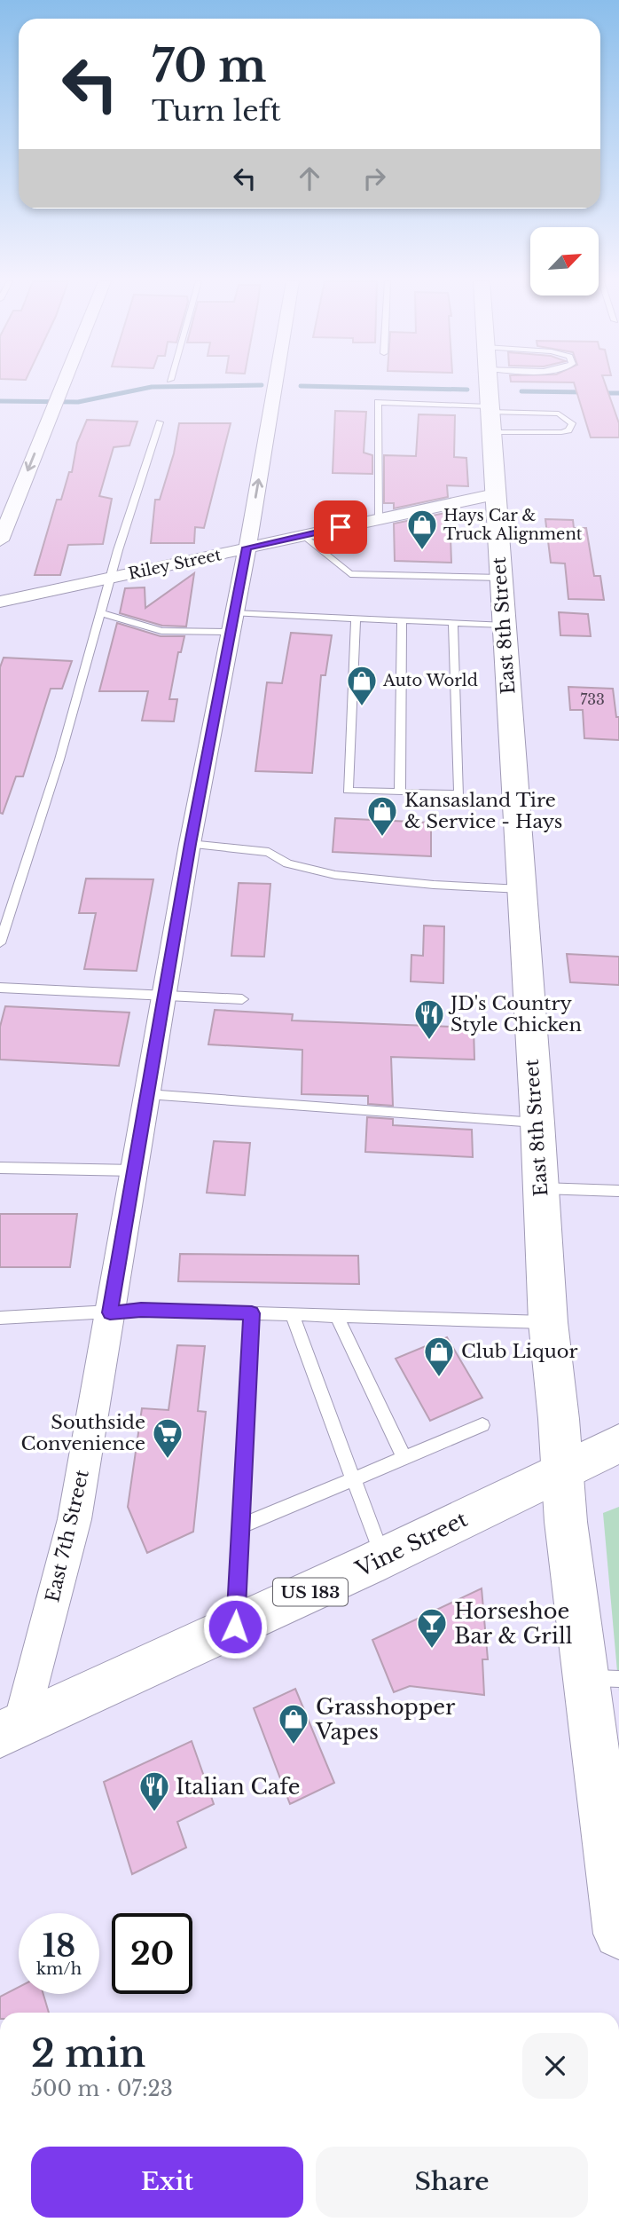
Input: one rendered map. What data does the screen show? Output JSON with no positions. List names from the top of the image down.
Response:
{
  "streets": {
    "main road": ["East 8th Street", "Vine Street", "US 183"],
    "street": ["Riley Street", "East 7th Street"]
  },
  "crossings": [
    ["Riley Street", "East 8th Street"],
    ["Riley Street", "East 7th Street"],
    ["East 8th Street", "Vine Street"],
    ["East 7th Street", "Vine Street"]
  ],
  "places": {
    "shop": [
      "Hays Car & Truck Alignment",
      "Auto World",
      "Kansasland Tire & Service - Hays",
      "Club Liquor",
      "Grasshopper Vapes"
    ],
    "restaurant": ["JD's Country Style Chicken", "Italian Cafe"],
    "supermarket": ["Southside Convenience"],
    "bar": ["Horseshoe Bar & Grill"]
  },
  "house_numbers": ["733"],
  "north": "top right",
  "page": {
    "turn": ["70 m", "Turn left"],
    "speed": "18 km/h",
    "limit": "20",
    "heading": ["2 min", "500 m · 07:23"],
    "buttons": ["Exit", "Share"]
  }
}
